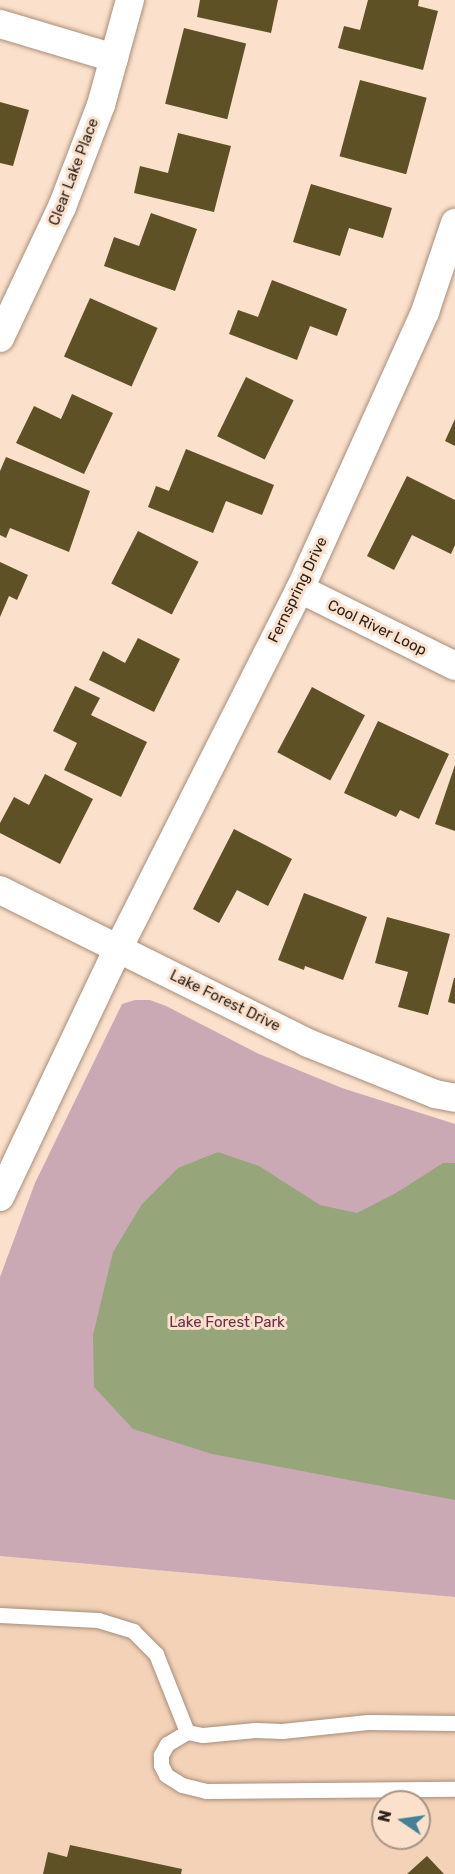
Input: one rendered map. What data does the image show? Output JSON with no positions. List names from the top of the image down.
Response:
{
  "streets": {
    "street": [
      "Clear Lake Place",
      "Fernspring Drive",
      "Cool River Loop",
      "Lake Forest Drive"
    ]
  },
  "crossings": [
    ["Fernspring Drive", "Cool River Loop"],
    ["Fernspring Drive", "Lake Forest Drive"]
  ],
  "parks": ["Lake Forest Park"],
  "north": "left"
}
